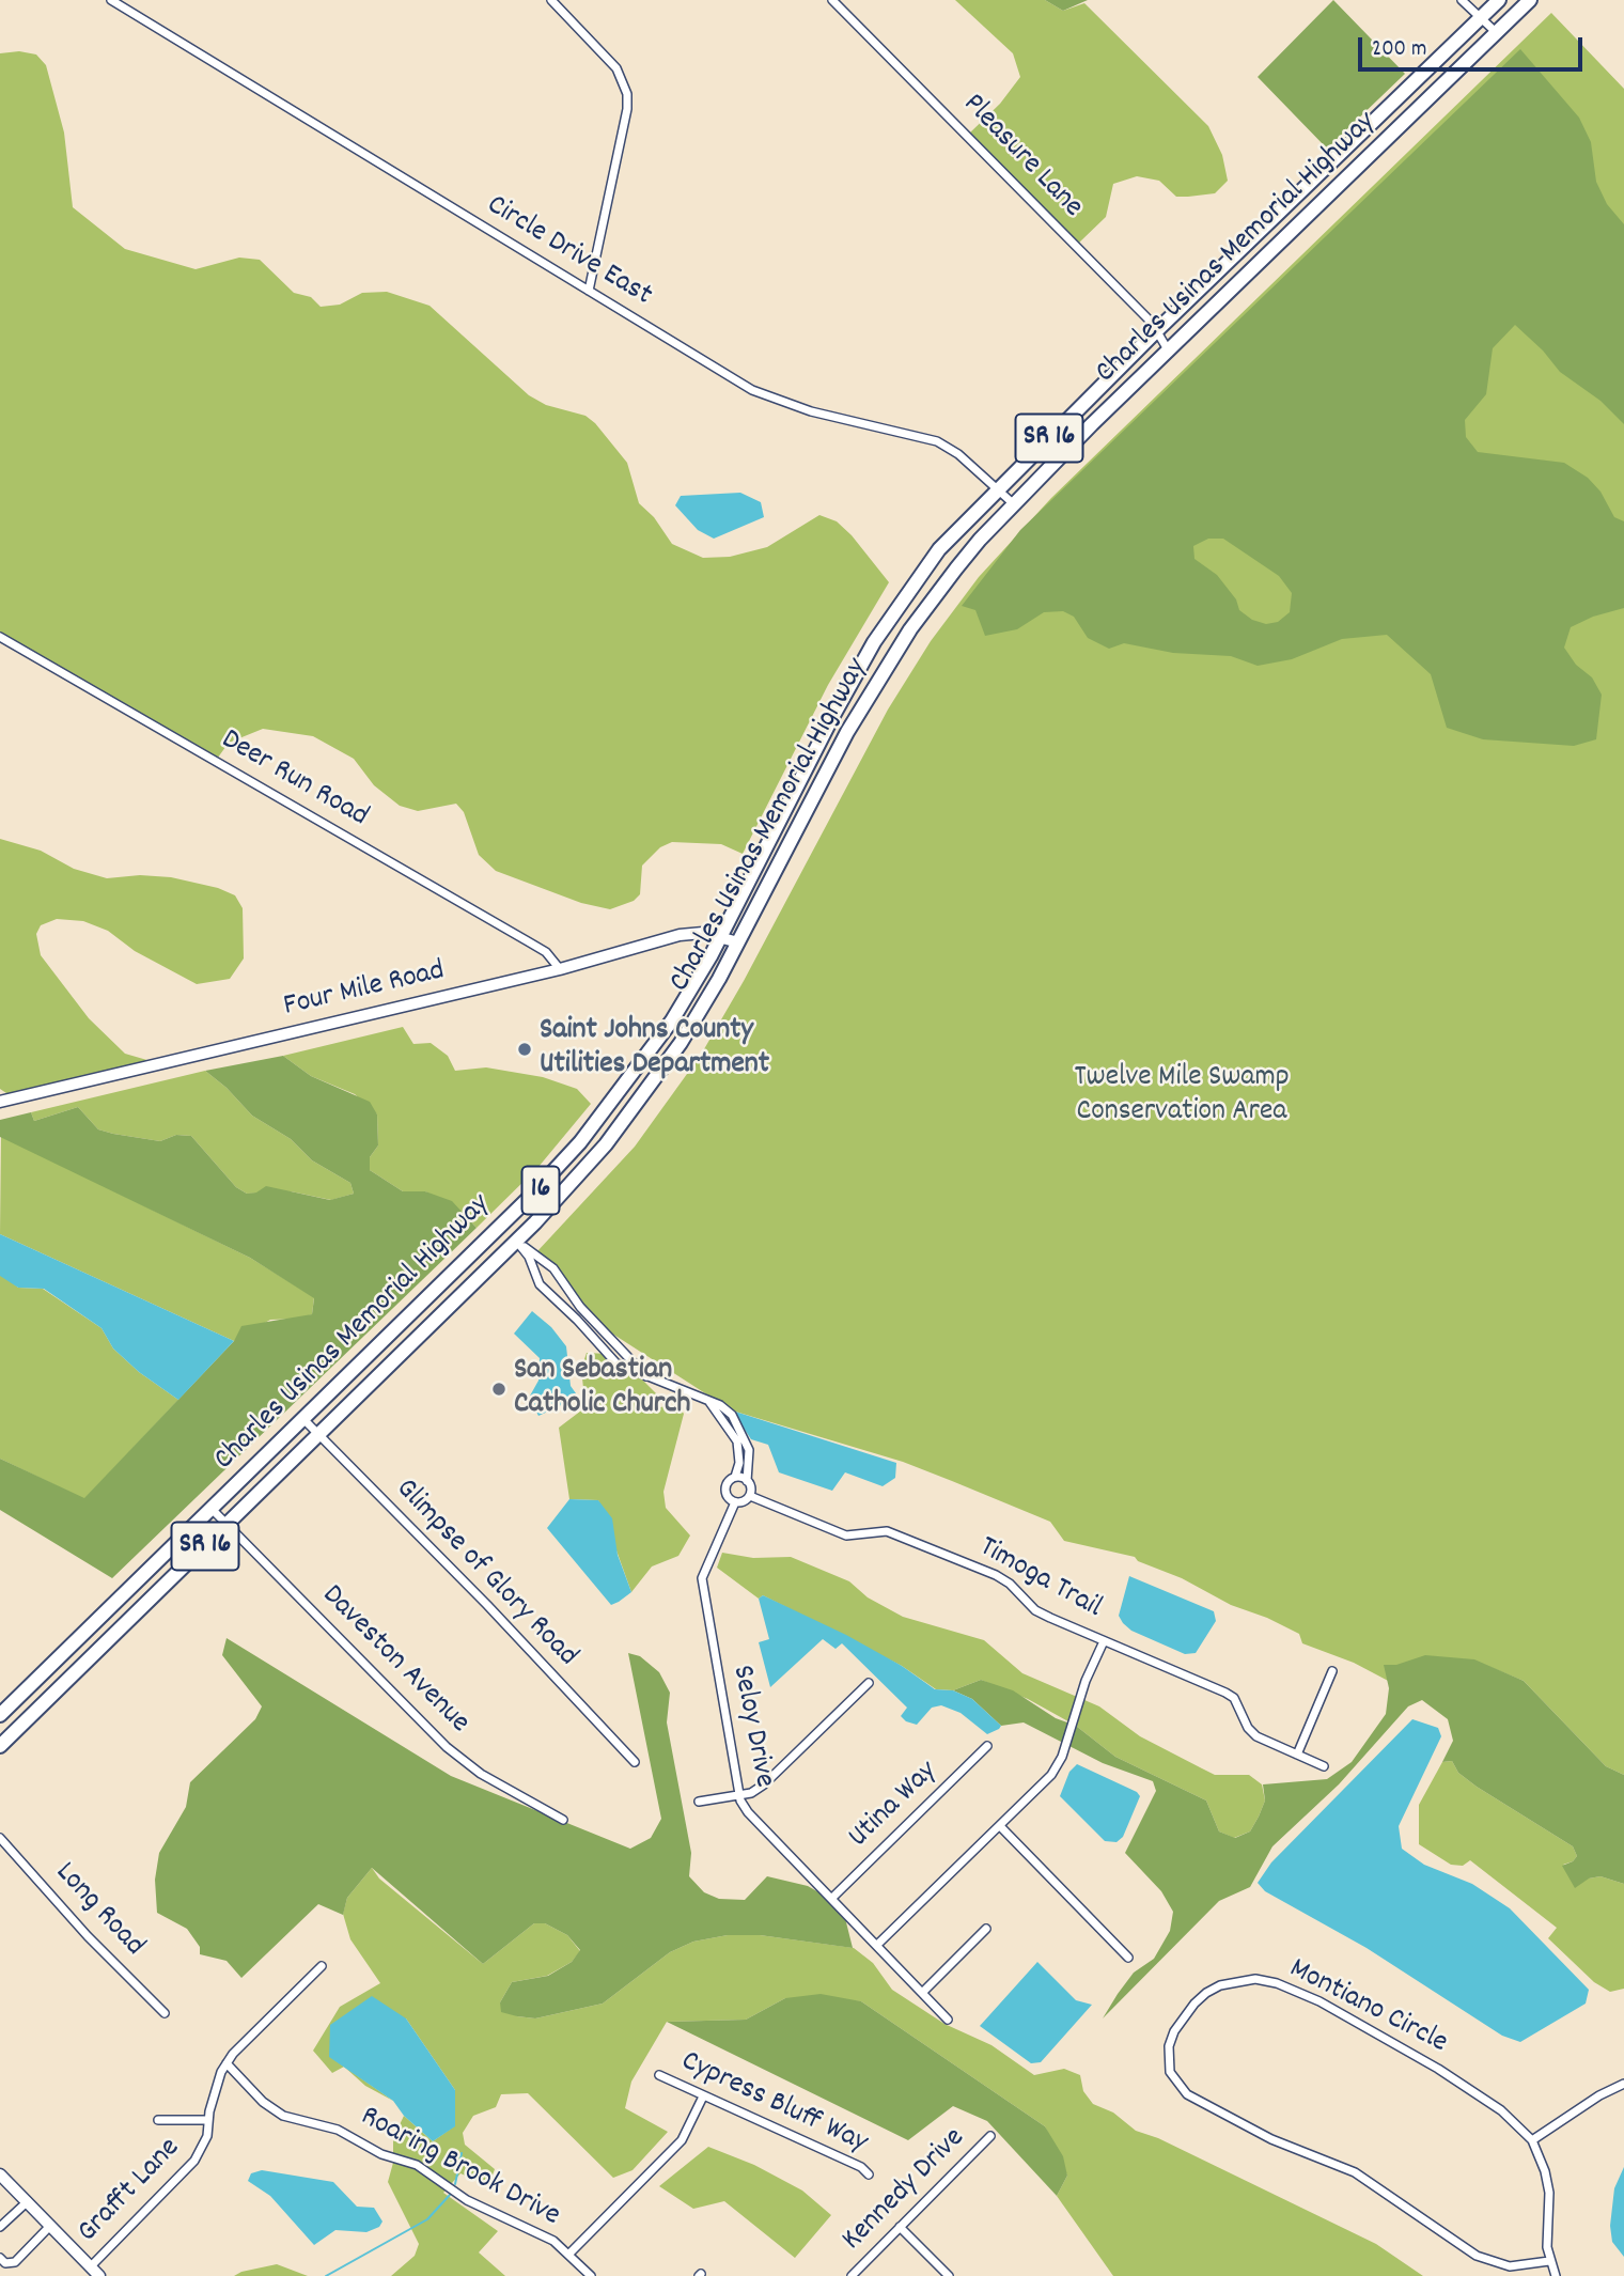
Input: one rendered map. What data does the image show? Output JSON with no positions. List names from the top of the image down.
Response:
{
  "streets": {
    "highway": ["Charles Usinas Memorial Highway", "SR 16", "16"],
    "main road": ["Four Mile Road"],
    "street": [
      "Pleasure Lane",
      "Circle Drive East",
      "Deer Run Road",
      "Glimpse of Glory Road",
      "Timoga Trail",
      "Daveston Avenue",
      "Seloy Drive",
      "Utina Way",
      "Long Road",
      "Montiano Circle",
      "Cypress Bluff Way",
      "Roaring Brook Drive",
      "Kennedy Drive",
      "Grafft Lane"
    ]
  },
  "crossings": [
    ["Pleasure Lane", "Charles Usinas Memorial Highway"],
    ["Charles Usinas Memorial Highway", "Circle Drive East"],
    ["Charles Usinas Memorial Highway", "Four Mile Road"],
    ["Charles Usinas Memorial Highway", "16"],
    ["Charles Usinas Memorial Highway", "Glimpse of Glory Road"],
    ["Charles Usinas Memorial Highway", "Daveston Avenue"],
    ["Deer Run Road", "Four Mile Road"],
    ["Timoga Trail", "Seloy Drive"],
    ["Seloy Drive", "Utina Way"],
    ["Roaring Brook Drive", "Grafft Lane"]
  ],
  "parks": ["Twelve Mile Swamp Conservation Area"],
  "places": ["Saint Johns County Utilities Department", "San Sebastian Catholic Church"],
  "scale_bar": "200 m"
}
